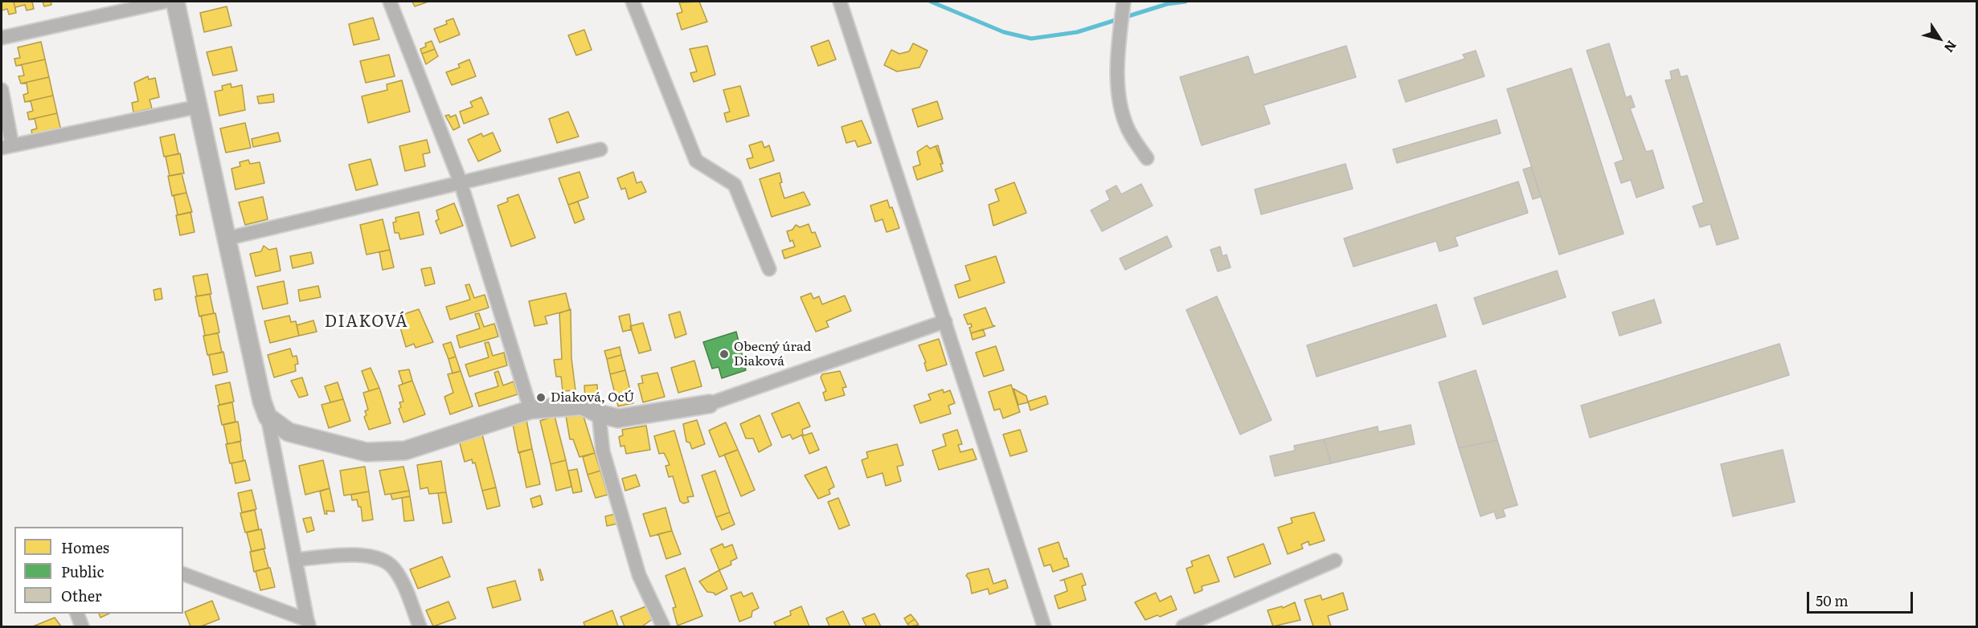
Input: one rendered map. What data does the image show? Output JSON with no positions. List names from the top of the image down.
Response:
{
  "districts": ["DIAKOVÁ"],
  "places": ["Obecný úrad Diaková", "Diaková, OcÚ"],
  "legend": ["Homes", "Public", "Other"],
  "scale_bar": "50 m",
  "north": "bottom right"
}
